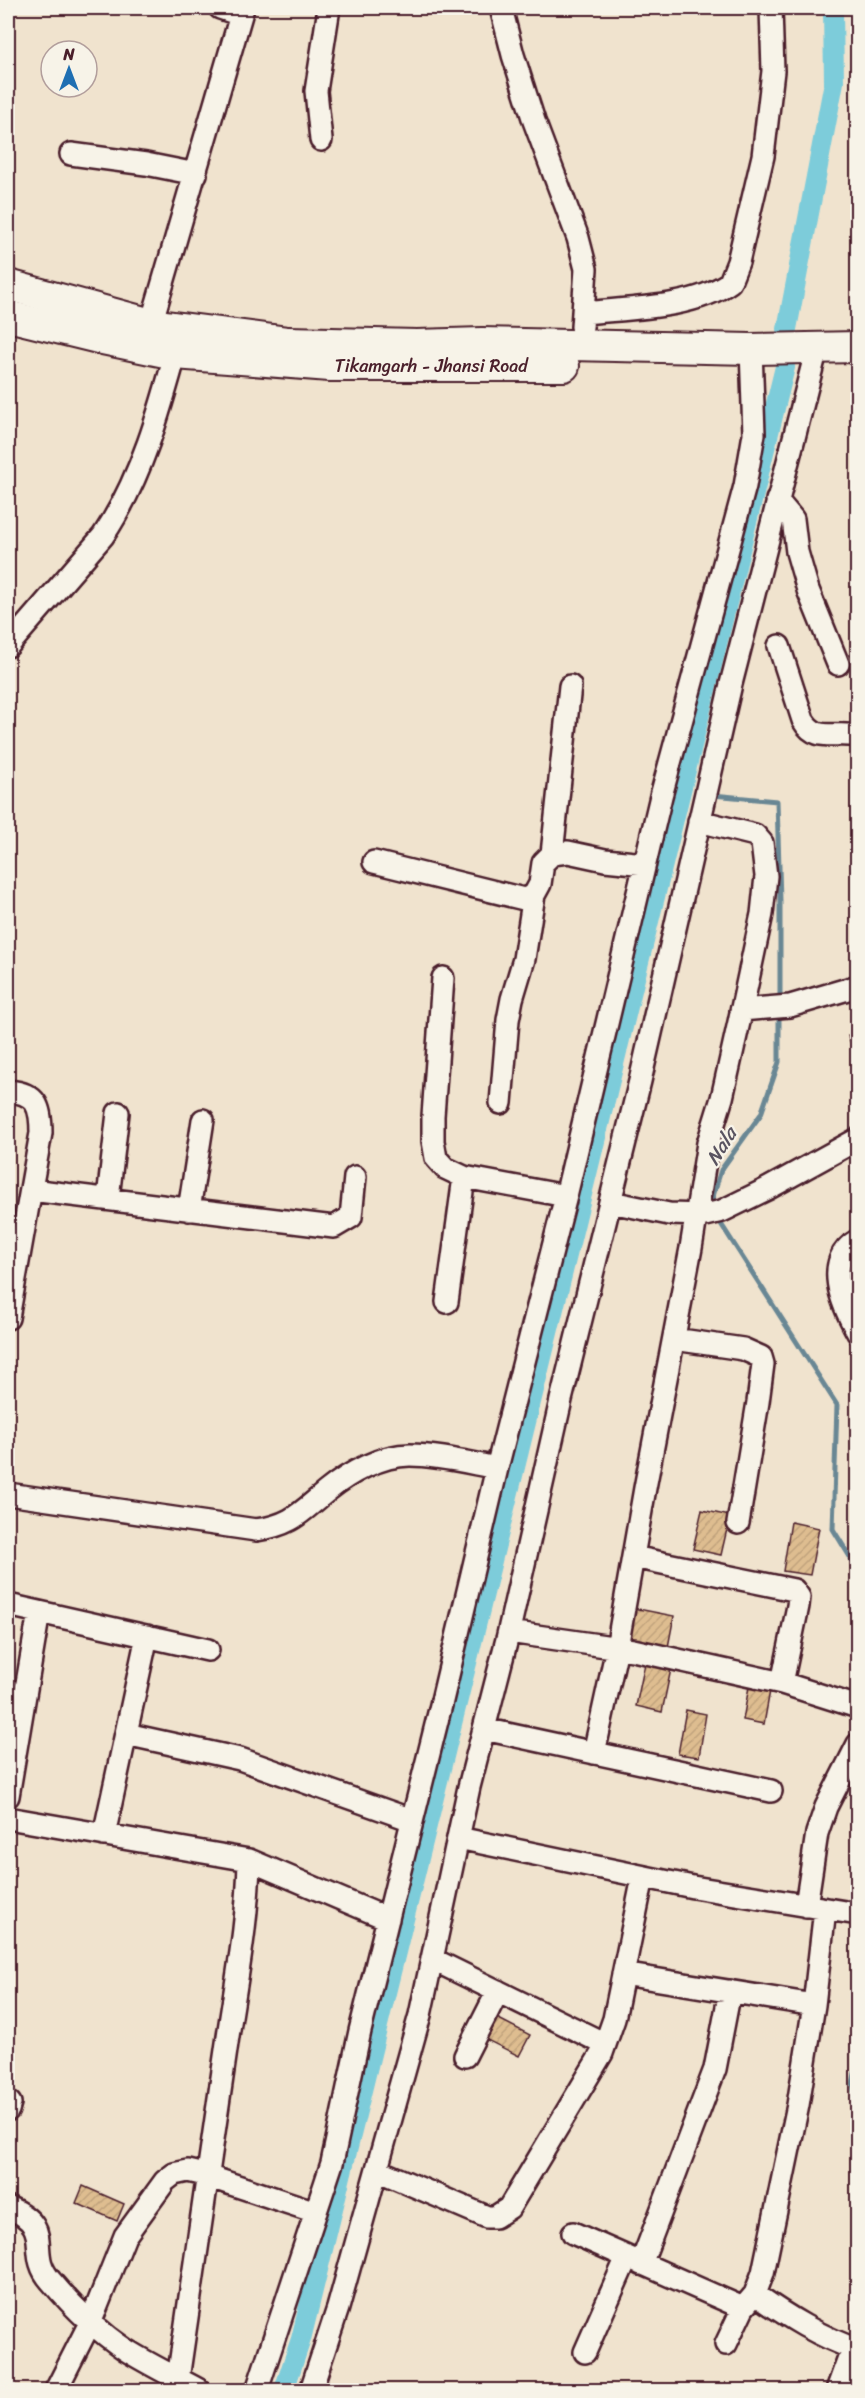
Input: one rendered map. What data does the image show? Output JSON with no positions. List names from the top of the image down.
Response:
{
  "streets": {
    "street": ["Tikamgarh - Jhansi Road"]
  },
  "water": ["Nala"],
  "north": "top"
}
